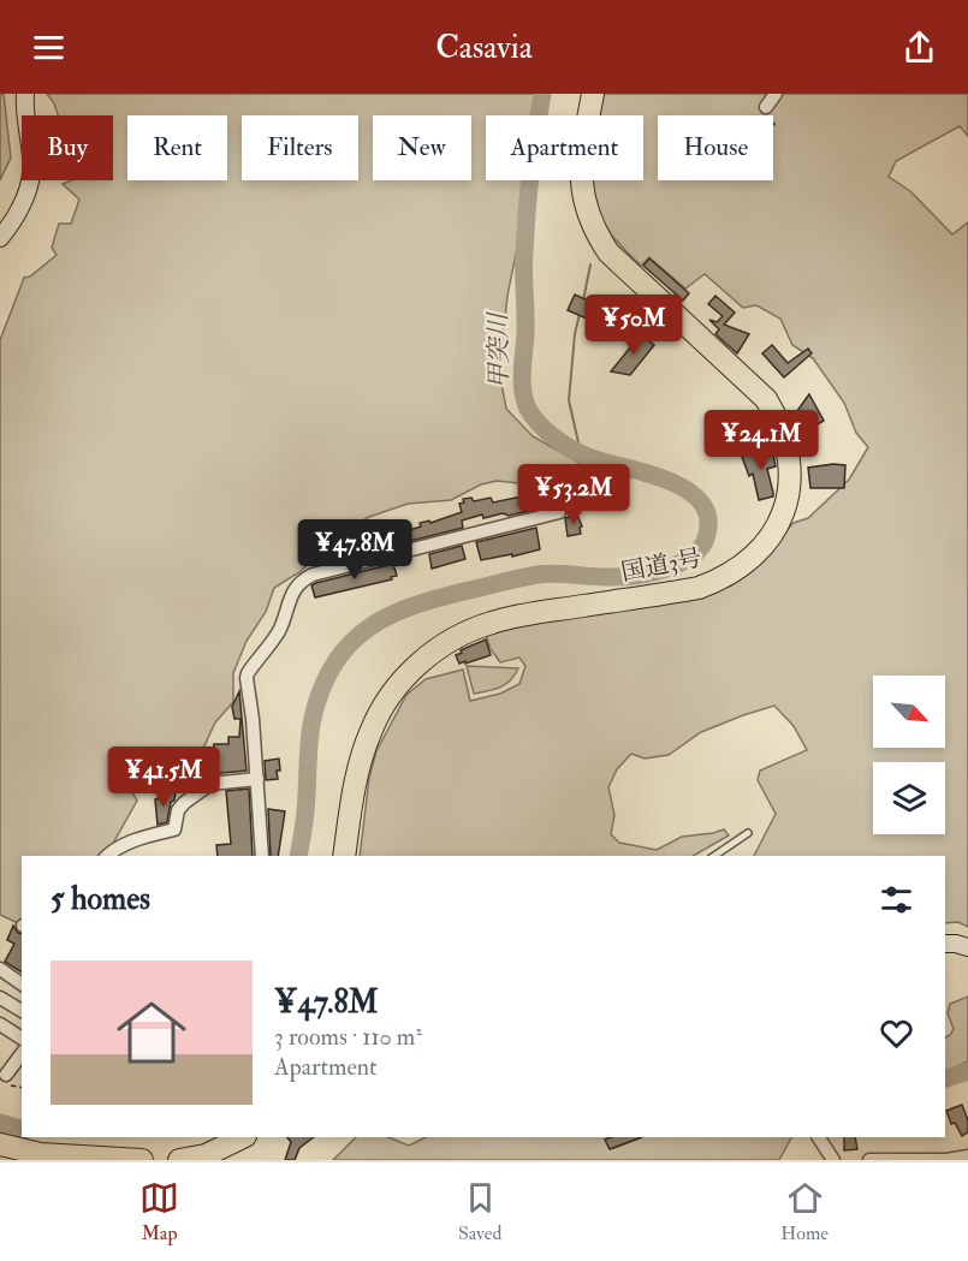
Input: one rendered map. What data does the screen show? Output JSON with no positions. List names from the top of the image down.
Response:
{
  "streets": {
    "highway": ["国道3号"]
  },
  "water": ["甲突川"],
  "north": "bottom right",
  "page": {
    "header": "Casavia",
    "chip": [
      "Buy",
      "Rent",
      "Filters",
      "New",
      "Apartment",
      "House"
    ],
    "price": [
      "¥50M",
      "¥24.1M",
      "¥53.2M",
      "¥47.8M",
      "¥41.5M"
    ],
    "heading": "5 homes",
    "list": [
      {
        "name": "¥47.8M",
        "note": "3 rooms · 110 m² · Apartment"
      }
    ],
    "tabs": ["Map", "Saved", "Home"]
  }
}
